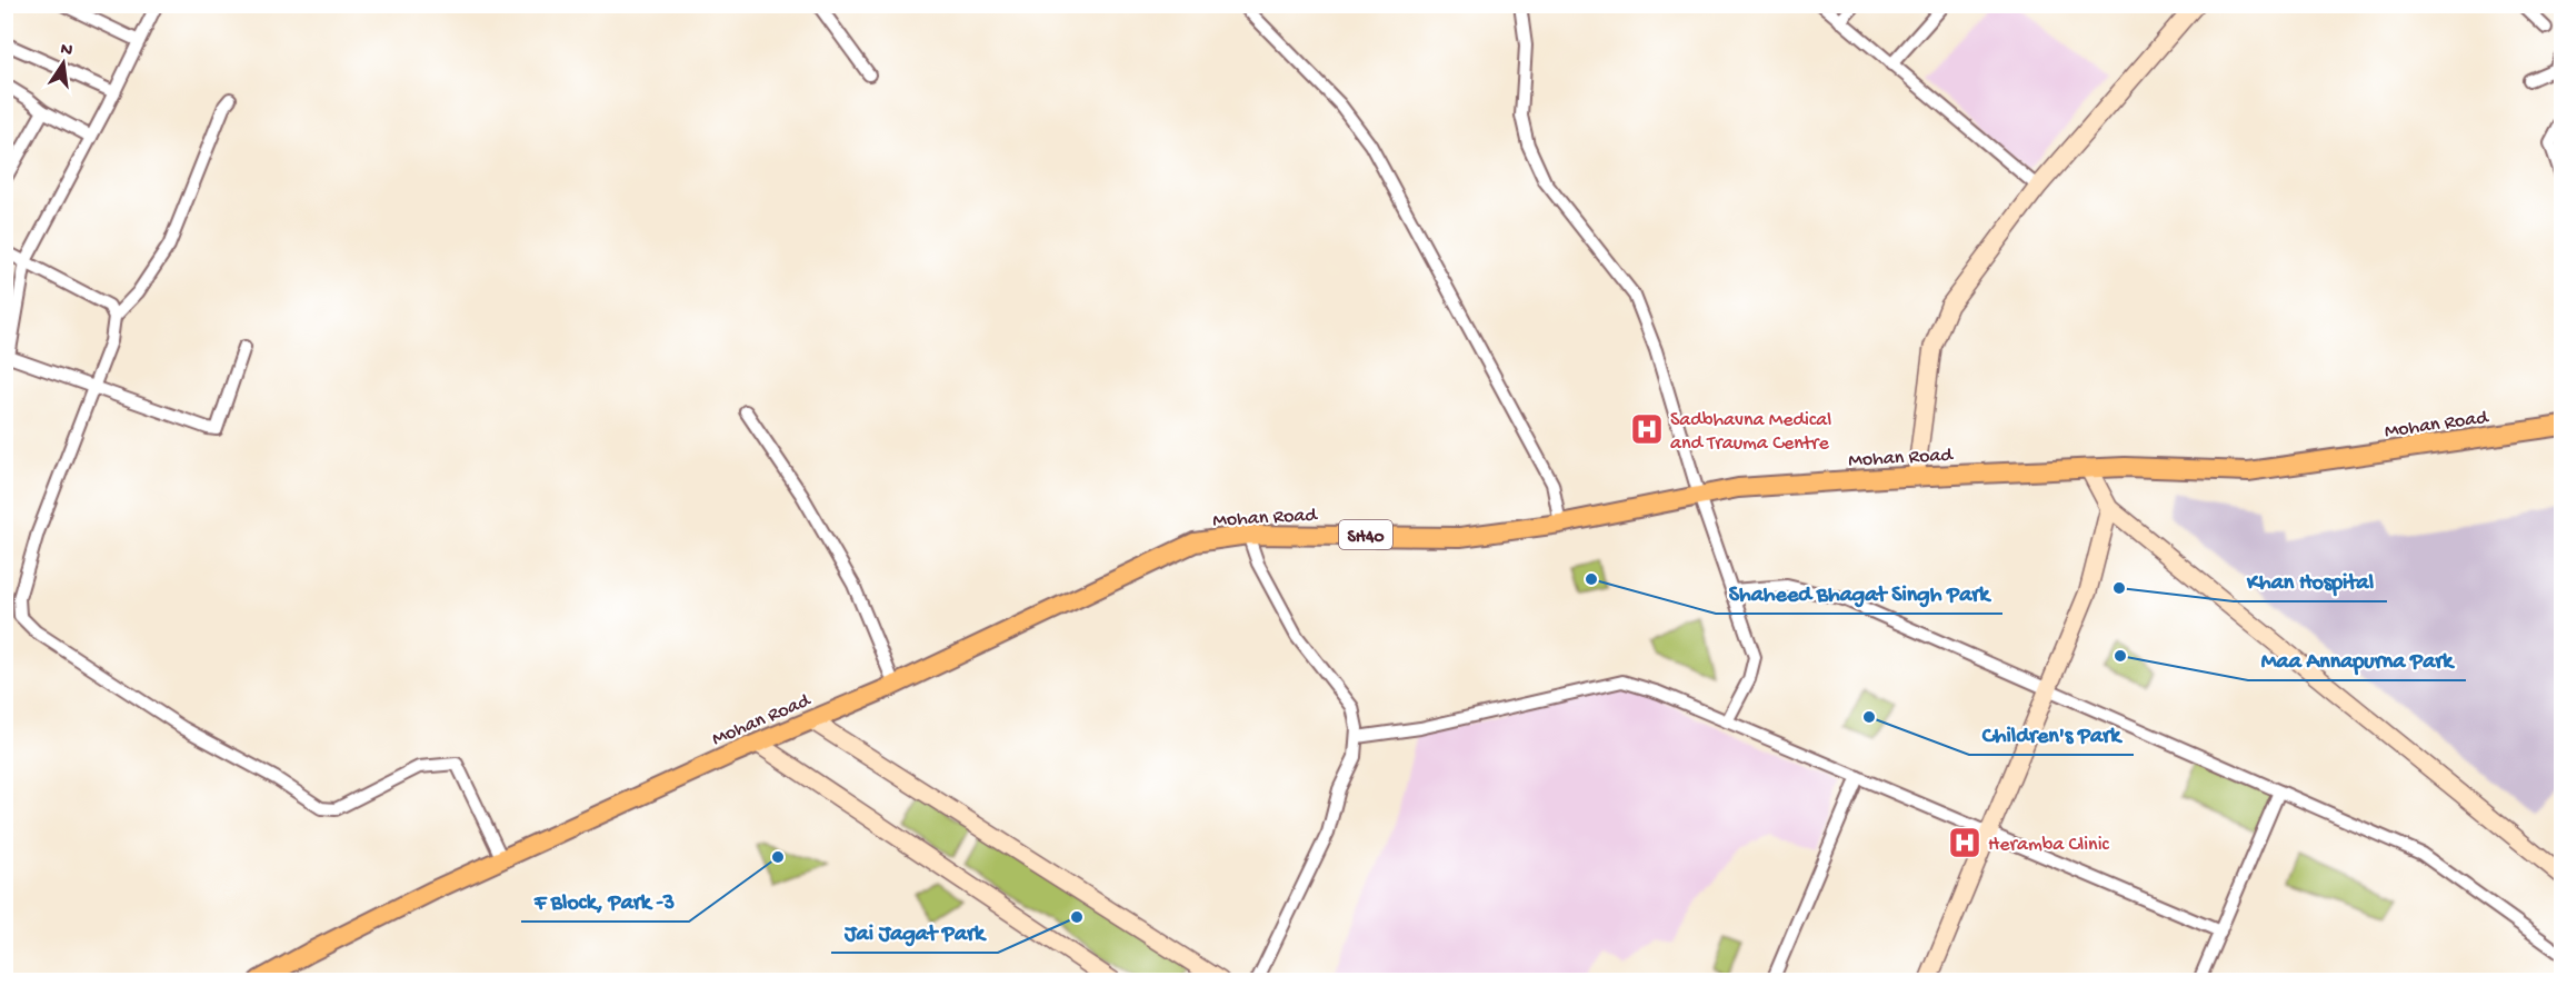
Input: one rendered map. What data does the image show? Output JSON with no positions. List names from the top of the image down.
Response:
{
  "streets": {
    "main road": ["Mohan Road", "SH40"]
  },
  "places": {
    "hospital": ["Sadbhavna Medical and Trauma Centre", "Heramba Clinic"],
    "other": [
      "Shaheed Bhagat Singh Park",
      "Khan Hospital",
      "Maa Annapurna Park",
      "Children's Park",
      "F Block, Park -3",
      "Jai Jagat Park"
    ]
  },
  "north": "top"
}
